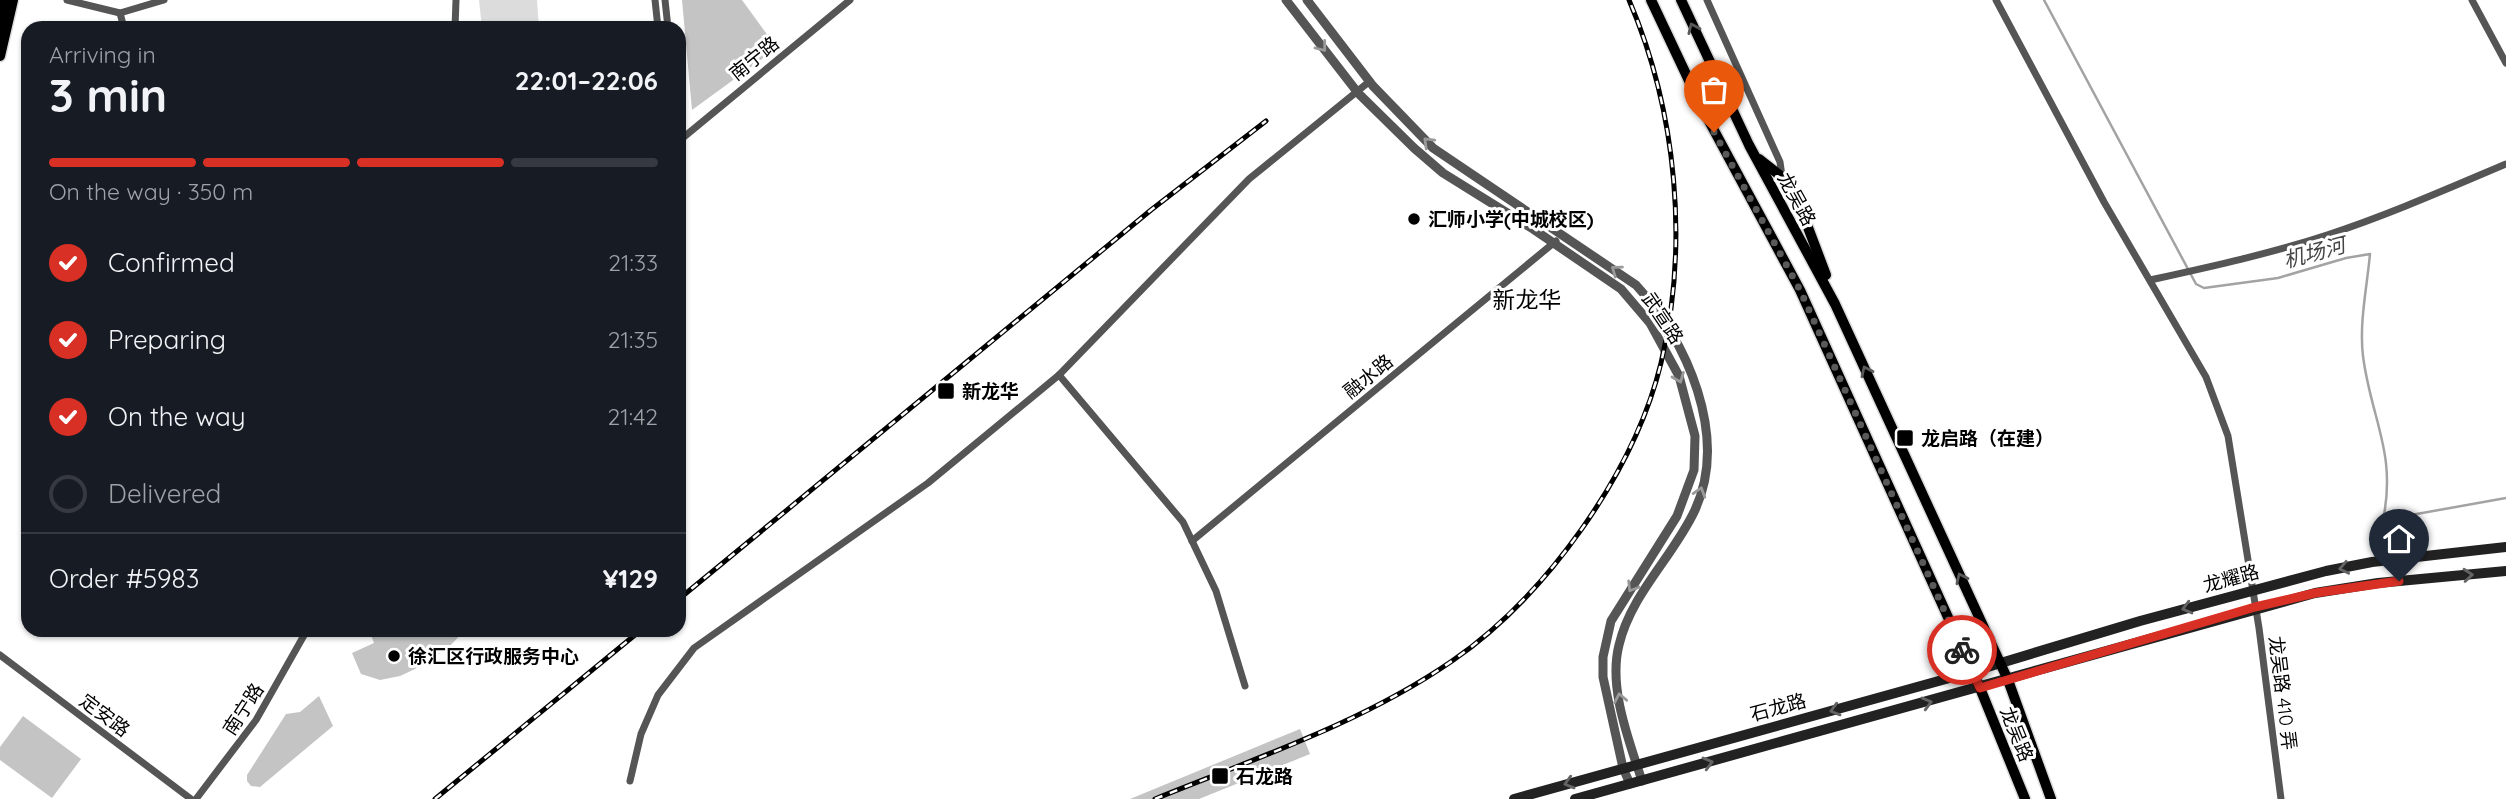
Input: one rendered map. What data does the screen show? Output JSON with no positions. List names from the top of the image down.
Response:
{
  "streets": {
    "main road": ["龙吴路", "龙耀路", "石龙路"],
    "street": [
      "南宁路",
      "武宣路",
      "融水路",
      "龙吴路 410 弄",
      "定安路"
    ]
  },
  "crossings": [
    ["南宁路", "定安路"],
    ["龙吴路", "龙耀路"],
    ["龙吴路", "石龙路"],
    ["武宣路", "融水路"],
    ["武宣路", "石龙路"],
    ["龙耀路", "龙吴路 410 弄"],
    ["龙耀路", "石龙路"]
  ],
  "one_way": ["武宣路"],
  "districts": ["新龙华"],
  "water": ["机场河"],
  "places": {
    "other": ["汇师小学(中城校区)", "徐汇区行政服务中心"],
    "transit": ["新龙华", "龙启路（在建）", "石龙路"]
  },
  "page": {
    "heading": ["3 min", "Arriving in", "22:01–22:06"],
    "panel": ["Order #5983", "¥129"],
    "bar": "On the way · 350 m",
    "list": [
      ["Confirmed", "21:33"],
      ["Preparing", "21:35"],
      ["On the way", "21:42"],
      "Delivered"
    ]
  }
}
